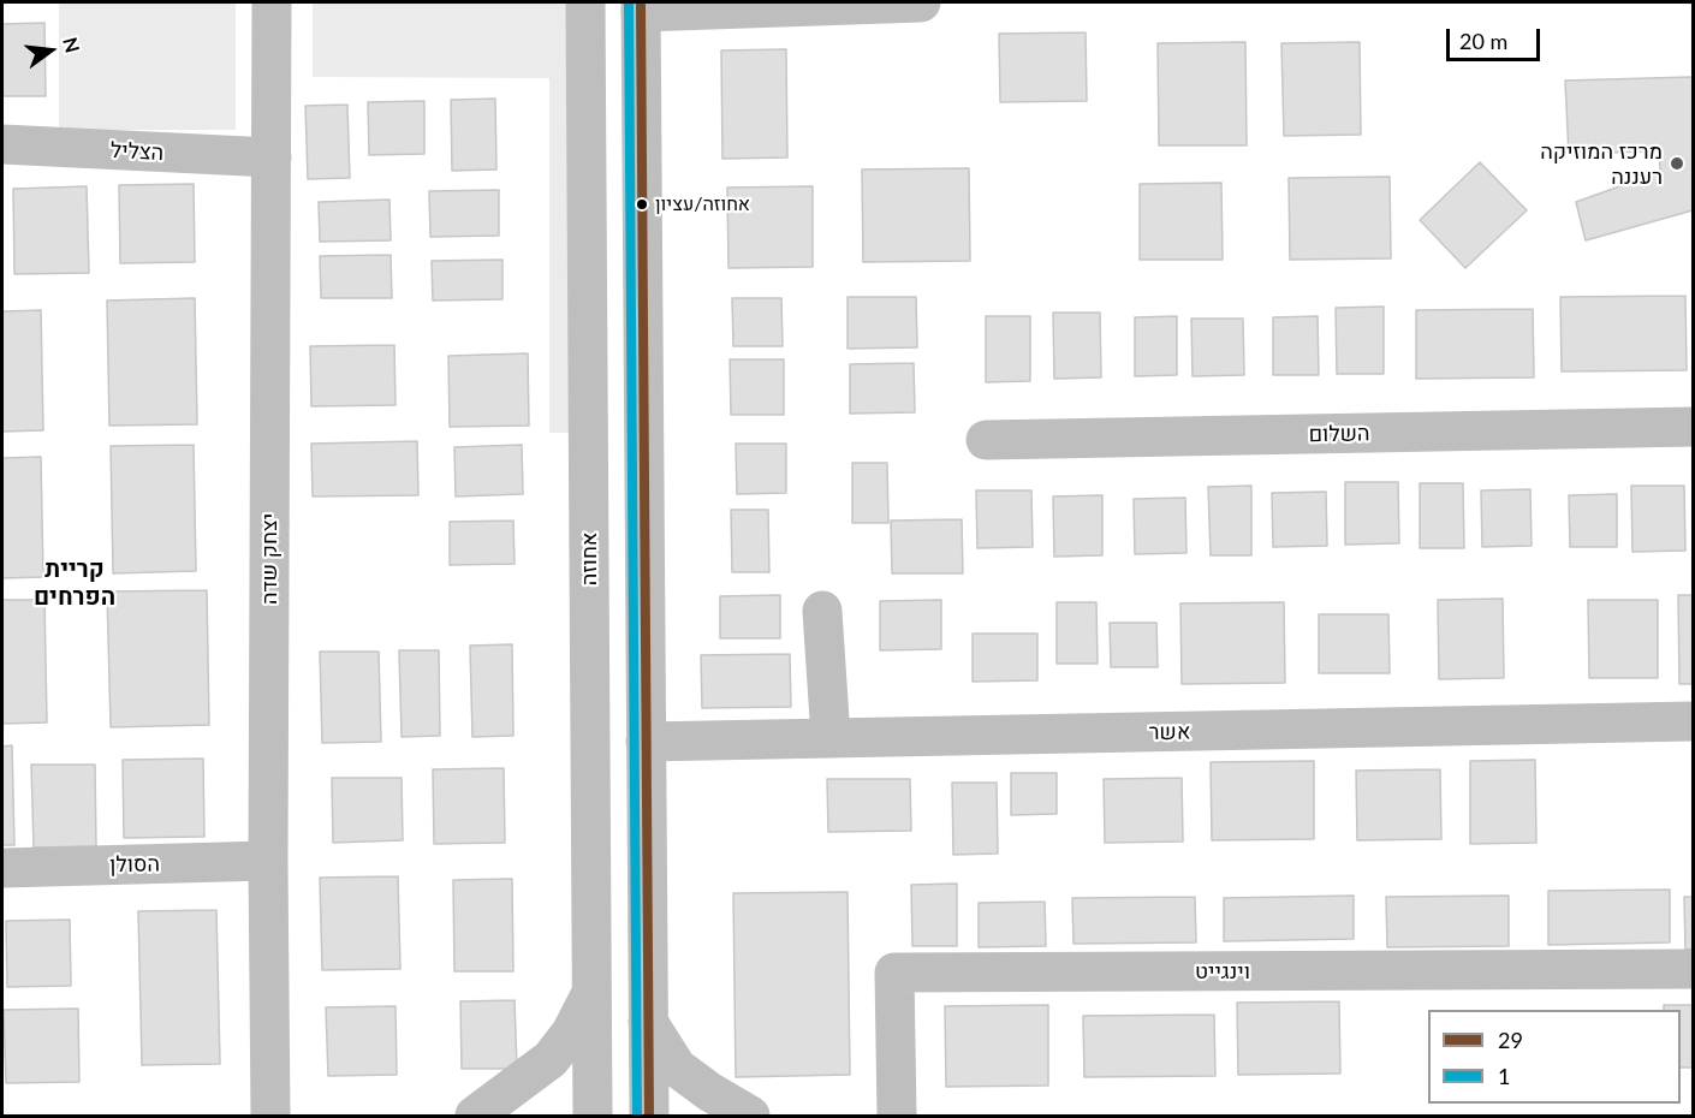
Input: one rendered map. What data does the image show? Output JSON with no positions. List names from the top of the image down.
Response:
{
  "streets": {
    "street": [
      "הצליל",
      "השלום",
      "יצחק שדה",
      "אחוזה",
      "אשר",
      "הסולן",
      "וינגייט"
    ]
  },
  "crossings": [
    ["הצליל", "יצחק שדה"],
    ["יצחק שדה", "הסולן"]
  ],
  "districts": ["קריית הפרחים"],
  "places": ["מרכז המוזיקה רעננה", "אחוזה/עציון"],
  "lines": ["transit line 29", "transit line 1"],
  "legend": ["29", "1"],
  "scale_bar": "20 m",
  "north": "right"
}
